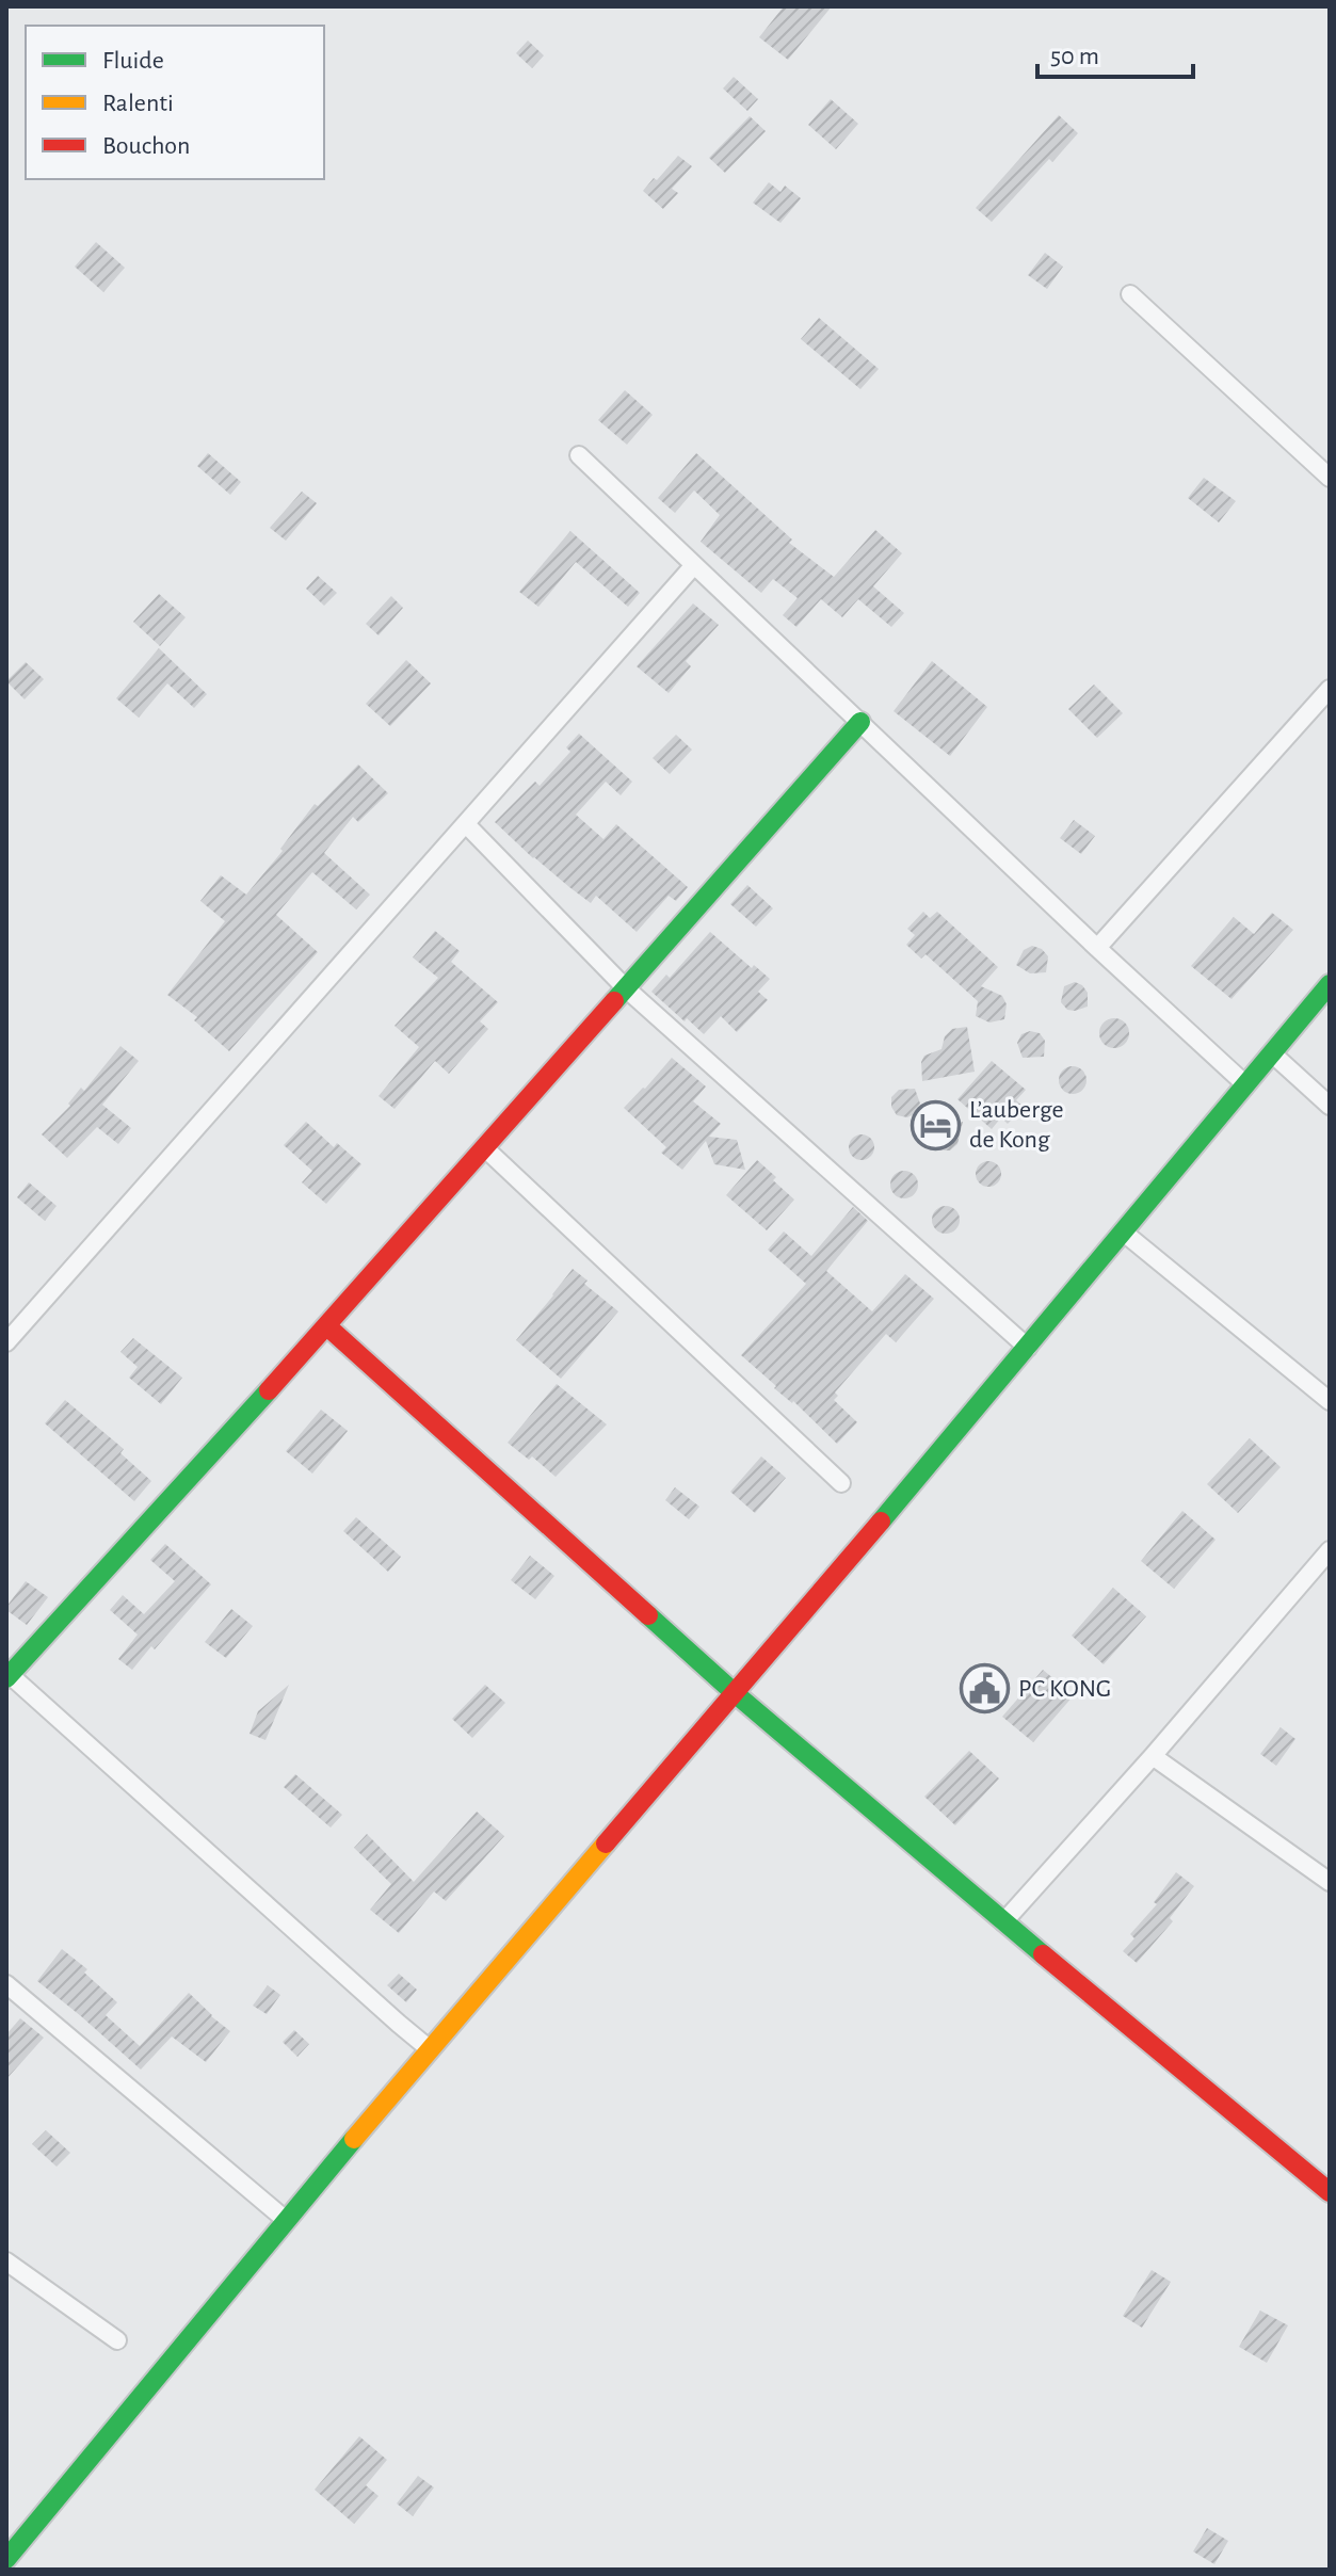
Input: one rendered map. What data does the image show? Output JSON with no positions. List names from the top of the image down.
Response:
{
  "places": {
    "hotel": ["L’auberge de Kong"],
    "public building": ["PC KONG"]
  },
  "legend": ["Fluide", "Ralenti", "Bouchon"],
  "scale_bar": "50 m"
}
